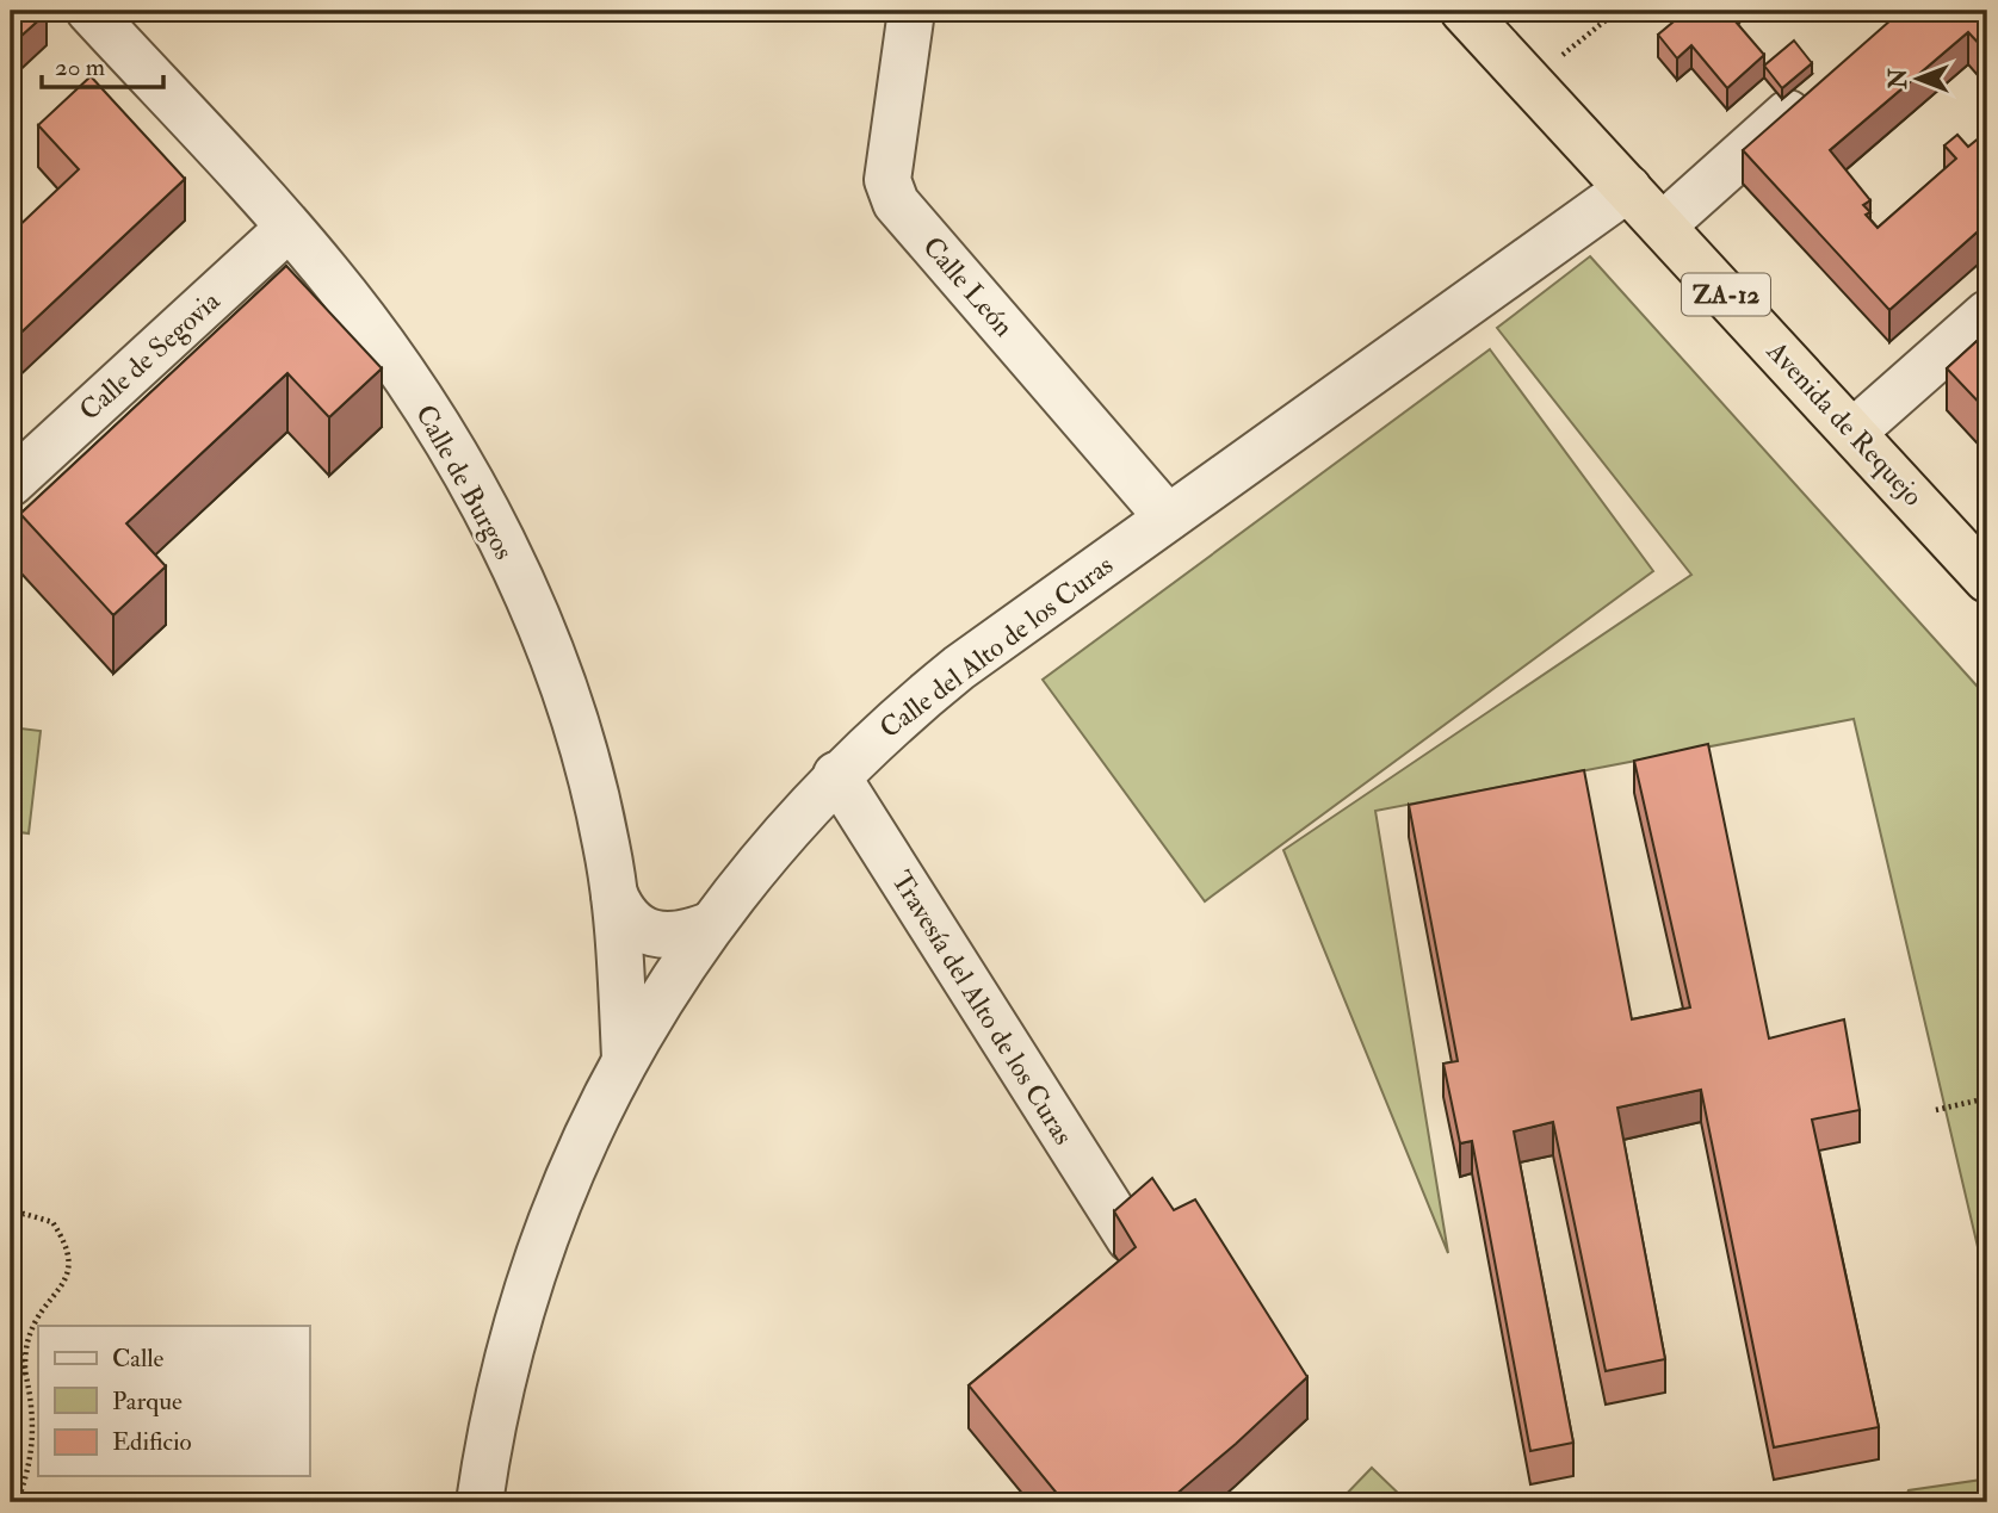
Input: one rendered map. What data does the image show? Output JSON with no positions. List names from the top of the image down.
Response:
{
  "streets": {
    "highway": ["ZA-12", "Avenida de Requejo"],
    "street": [
      "Calle León",
      "Calle de Segovia",
      "Calle de Burgos",
      "Calle del Alto de los Curas",
      "Travesía del Alto de los Curas"
    ]
  },
  "crossings": [
    ["Calle León", "Calle del Alto de los Curas"],
    ["Calle de Segovia", "Calle de Burgos"],
    ["Avenida de Requejo", "Calle del Alto de los Curas"],
    ["Calle de Burgos", "Calle del Alto de los Curas"],
    ["Calle del Alto de los Curas", "Travesía del Alto de los Curas"]
  ],
  "legend": ["Calle", "Parque", "Edificio"],
  "scale_bar": "20 m",
  "north": "left"
}
